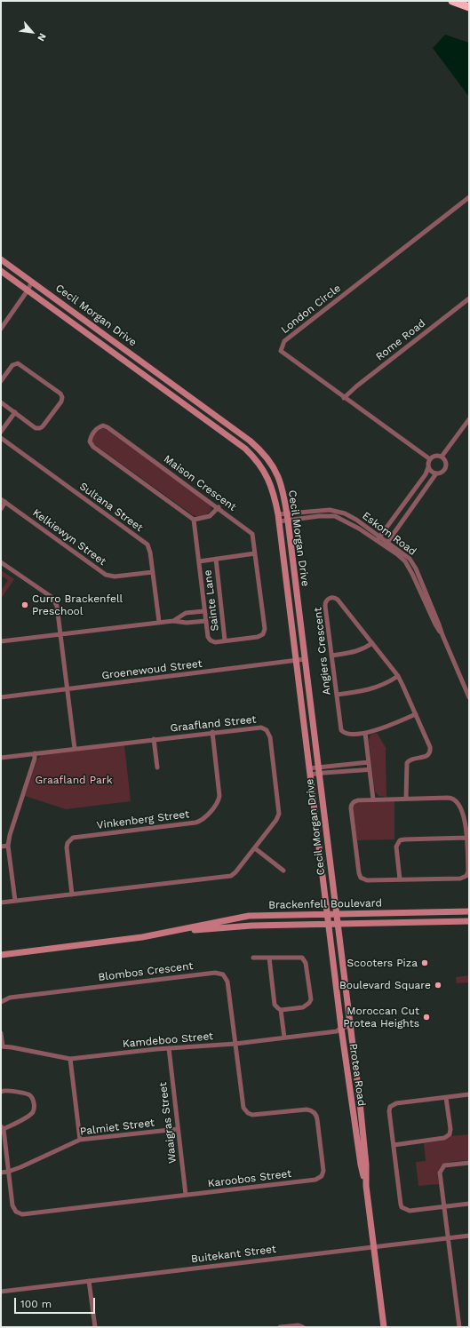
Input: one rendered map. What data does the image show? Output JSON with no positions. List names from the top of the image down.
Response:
{
  "streets": {
    "street": [
      "London Circle",
      "Cecil Morgan Drive",
      "Rome Road",
      "Maison Crescent",
      "Sultana Street",
      "Eskom Road",
      "Kelkiewyn Street",
      "Sainte Lane",
      "Angiers Crescent",
      "Groenewoud Street",
      "Graafland Street",
      "Vinkenberg Street",
      "Brackenfell Boulevard",
      "Blombos Crescent",
      "Kamdeboo Street",
      "Protea Road",
      "Waaigras Street",
      "Palmiet Street",
      "Karoobos Street",
      "Buitekant Street"
    ]
  },
  "crossings": [
    ["London Circle", "Rome Road"],
    ["Cecil Morgan Drive", "Eskom Road"],
    ["Cecil Morgan Drive", "Groenewoud Street"],
    ["Cecil Morgan Drive", "Brackenfell Boulevard"],
    ["Cecil Morgan Drive", "Protea Road"],
    ["Maison Crescent", "Sainte Lane"],
    ["Sultana Street", "Kelkiewyn Street"],
    ["Graafland Street", "Vinkenberg Street"],
    ["Brackenfell Boulevard", "Protea Road"],
    ["Blombos Crescent", "Kamdeboo Street"],
    ["Blombos Crescent", "Karoobos Street"],
    ["Kamdeboo Street", "Protea Road"],
    ["Kamdeboo Street", "Waaigras Street"],
    ["Kamdeboo Street", "Karoobos Street"],
    ["Protea Road", "Buitekant Street"],
    ["Waaigras Street", "Palmiet Street"],
    ["Waaigras Street", "Karoobos Street"],
    ["Palmiet Street", "Karoobos Street"]
  ],
  "parks": ["Graafland Park"],
  "places": [
    "Curro Brackenfell Preschool",
    "Scooters Piza",
    "Boulevard Square",
    "Moroccan Cut Protea Heights"
  ],
  "scale_bar": "100 m",
  "north": "bottom right"
}
